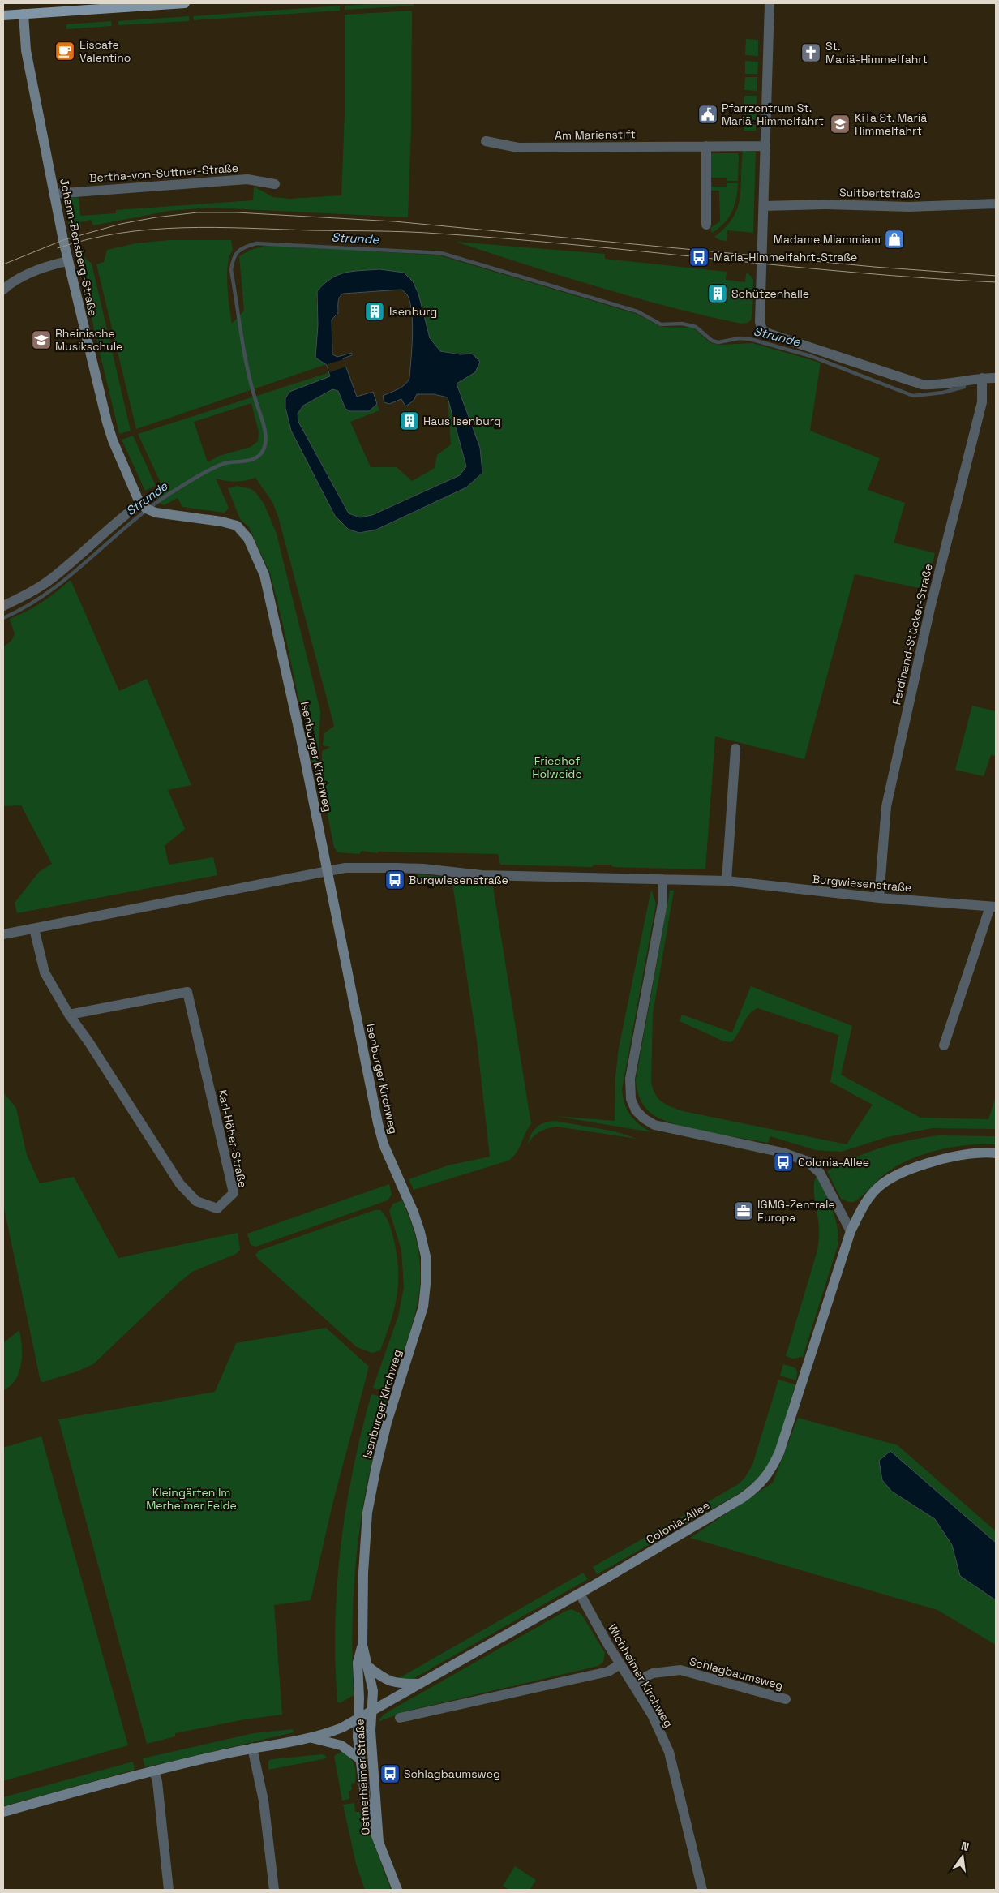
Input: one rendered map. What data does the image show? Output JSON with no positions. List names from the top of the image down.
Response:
{
  "streets": {
    "street": [
      "Am Marienstift",
      "Bertha-von-Suttner-Straße",
      "Suitbertstraße",
      "Johann-Bensberg-Straße",
      "Ferdinand-Stücker-Straße",
      "Isenburger Kirchweg",
      "Burgwiesenstraße",
      "Karl-Höher-Straße",
      "Colonia-Allee",
      "Schlagbaumsweg",
      "Wichheimer Kirchweg",
      "Ostmerheimer Straße"
    ]
  },
  "crossings": [
    ["Bertha-von-Suttner-Straße", "Johann-Bensberg-Straße"],
    ["Johann-Bensberg-Straße", "Isenburger Kirchweg"],
    ["Ferdinand-Stücker-Straße", "Burgwiesenstraße"],
    ["Isenburger Kirchweg", "Burgwiesenstraße"],
    ["Isenburger Kirchweg", "Colonia-Allee"],
    ["Isenburger Kirchweg", "Ostmerheimer Straße"],
    ["Burgwiesenstraße", "Karl-Höher-Straße"],
    ["Colonia-Allee", "Wichheimer Kirchweg"],
    ["Colonia-Allee", "Ostmerheimer Straße"],
    ["Schlagbaumsweg", "Wichheimer Kirchweg"]
  ],
  "water": ["Strunde"],
  "parks": ["Friedhof Holweide", "Kleingärten Im Merheimer Felde"],
  "places": {
    "cafe": ["Eiscafe Valentino"],
    "church": ["St. Mariä-Himmelfahrt"],
    "public building": ["Pfarrzentrum St. Mariä-Himmelfahrt"],
    "school or university": ["KiTa St. Mariä Himmelfahrt", "Rheinische Musikschule"],
    "shop": ["Madame Miammiam"],
    "bus stop": [
      "Maria-Himmelfahrt-Straße",
      "Burgwiesenstraße",
      "Colonia-Allee",
      "Schlagbaumsweg"
    ],
    "building": ["Schützenhalle", "Isenburg", "Haus Isenburg"],
    "office": ["IGMG-Zentrale Europa"]
  },
  "north": "top"
}
